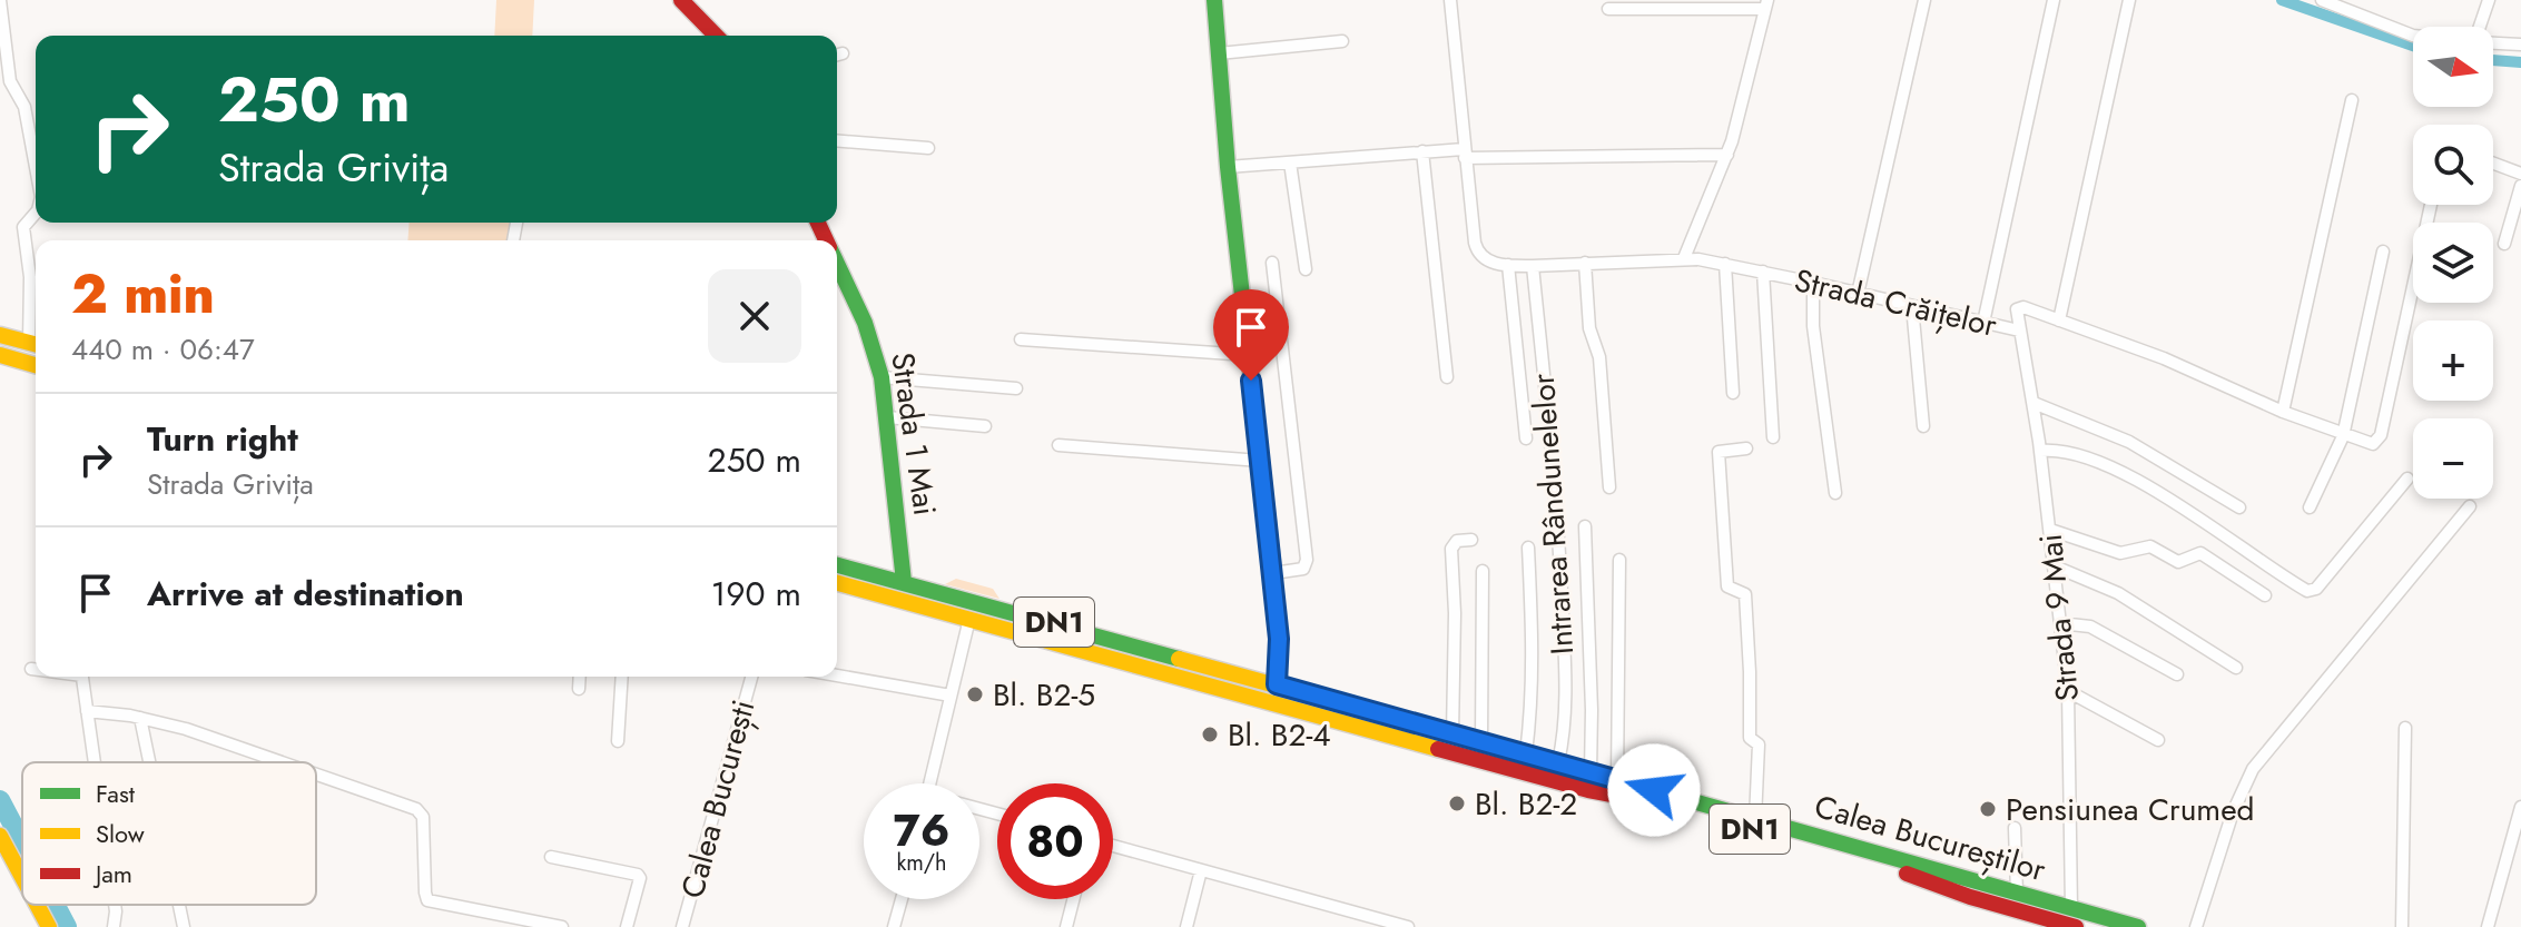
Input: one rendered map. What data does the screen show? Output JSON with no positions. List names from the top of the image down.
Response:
{
  "streets": {
    "main road": ["Strada 1 Mai", "DN1", "Calea Bucureștilor"],
    "street": [
      "Strada Crăițelor",
      "Intrarea Rândunelelor",
      "Strada 9 Mai",
      "Calea București"
    ]
  },
  "crossings": [
    ["Strada Crăițelor", "Intrarea Rândunelelor"],
    ["Strada Crăițelor", "Strada 9 Mai"],
    ["Strada 1 Mai", "Calea Bucureștilor"],
    ["Intrarea Rândunelelor", "Calea Bucureștilor"],
    ["Strada 9 Mai", "Calea Bucureștilor"]
  ],
  "places": [
    "Bl. B2-5",
    "Bl. B2-4",
    "Bl. B2-2",
    "Pensiunea Crumed"
  ],
  "legend": ["Fast", "Slow", "Jam"],
  "north": "right",
  "page": {
    "map_buttons": ["+", "−"],
    "turn": ["250 m", "Strada Grivița"],
    "heading": ["2 min", "440 m · 06:47"],
    "list": [
      {
        "name": "Turn right",
        "note": "Strada Grivița",
        "value": "250 m"
      },
      {
        "name": "Arrive at destination",
        "value": "190 m"
      }
    ],
    "speed": "76 km/h",
    "limit": "80"
  }
}
